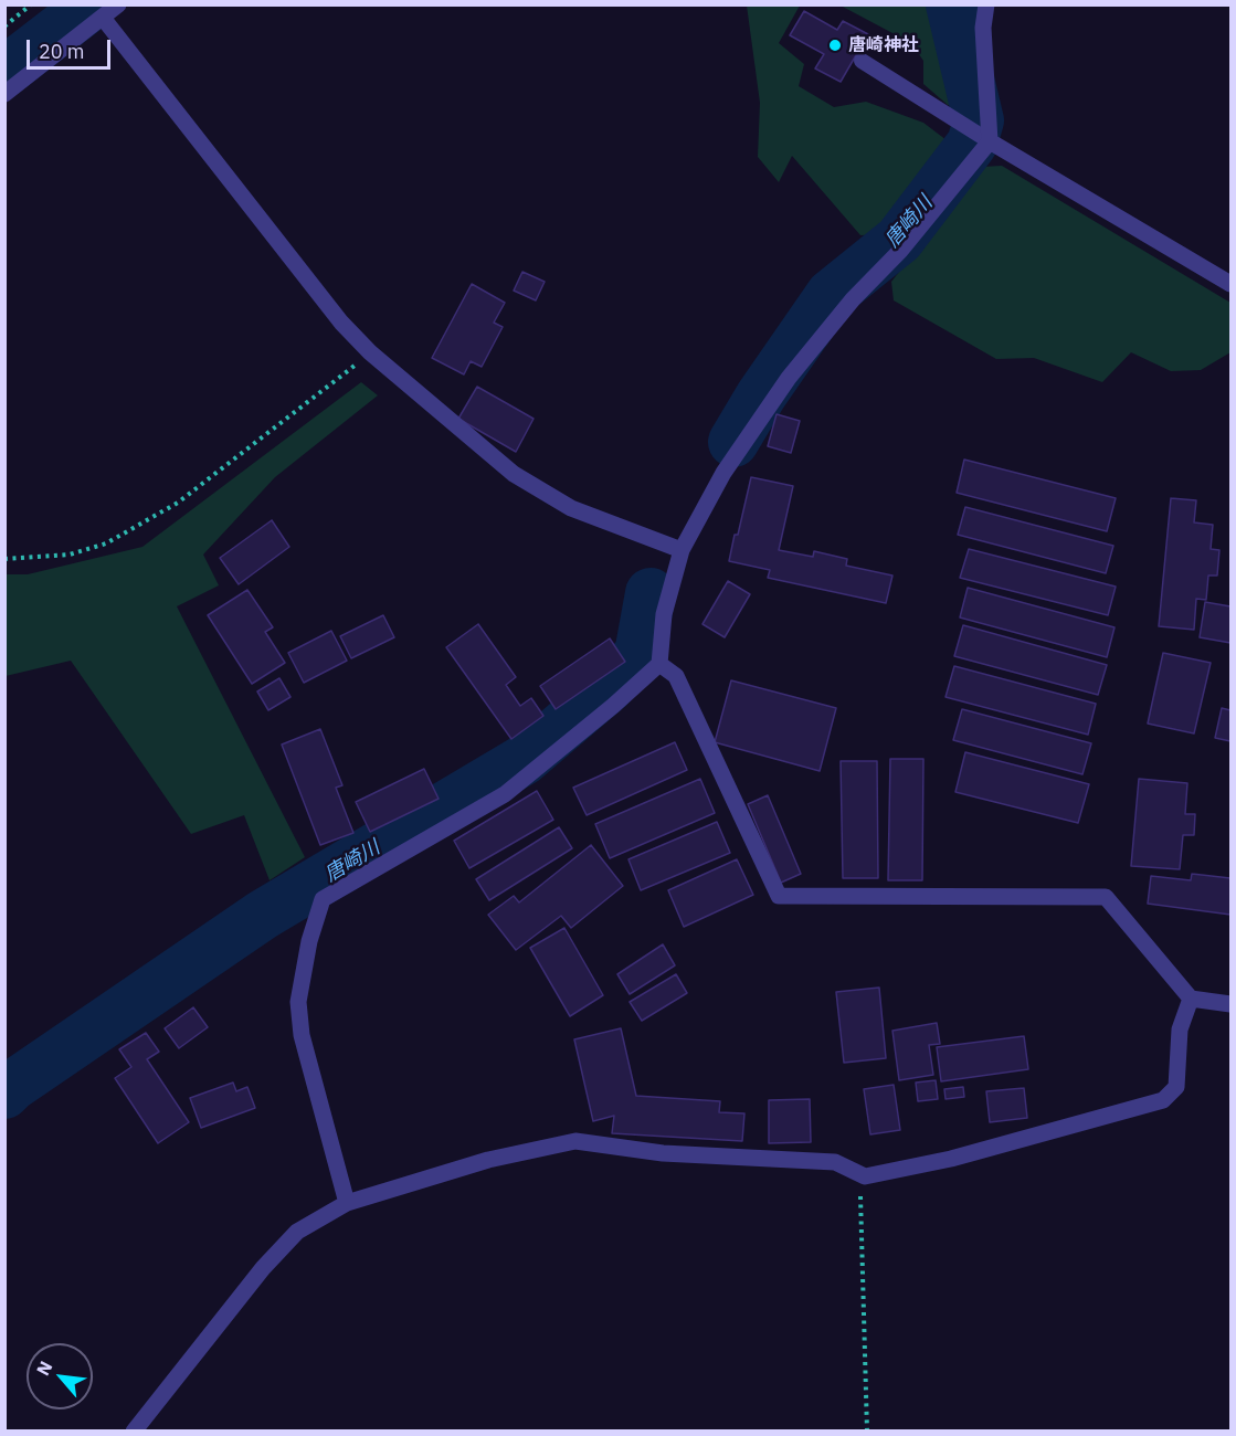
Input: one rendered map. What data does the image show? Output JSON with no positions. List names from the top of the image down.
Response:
{
  "water": ["唐崎川"],
  "places": ["唐崎神社"],
  "scale_bar": "20 m",
  "north": "top left"
}
